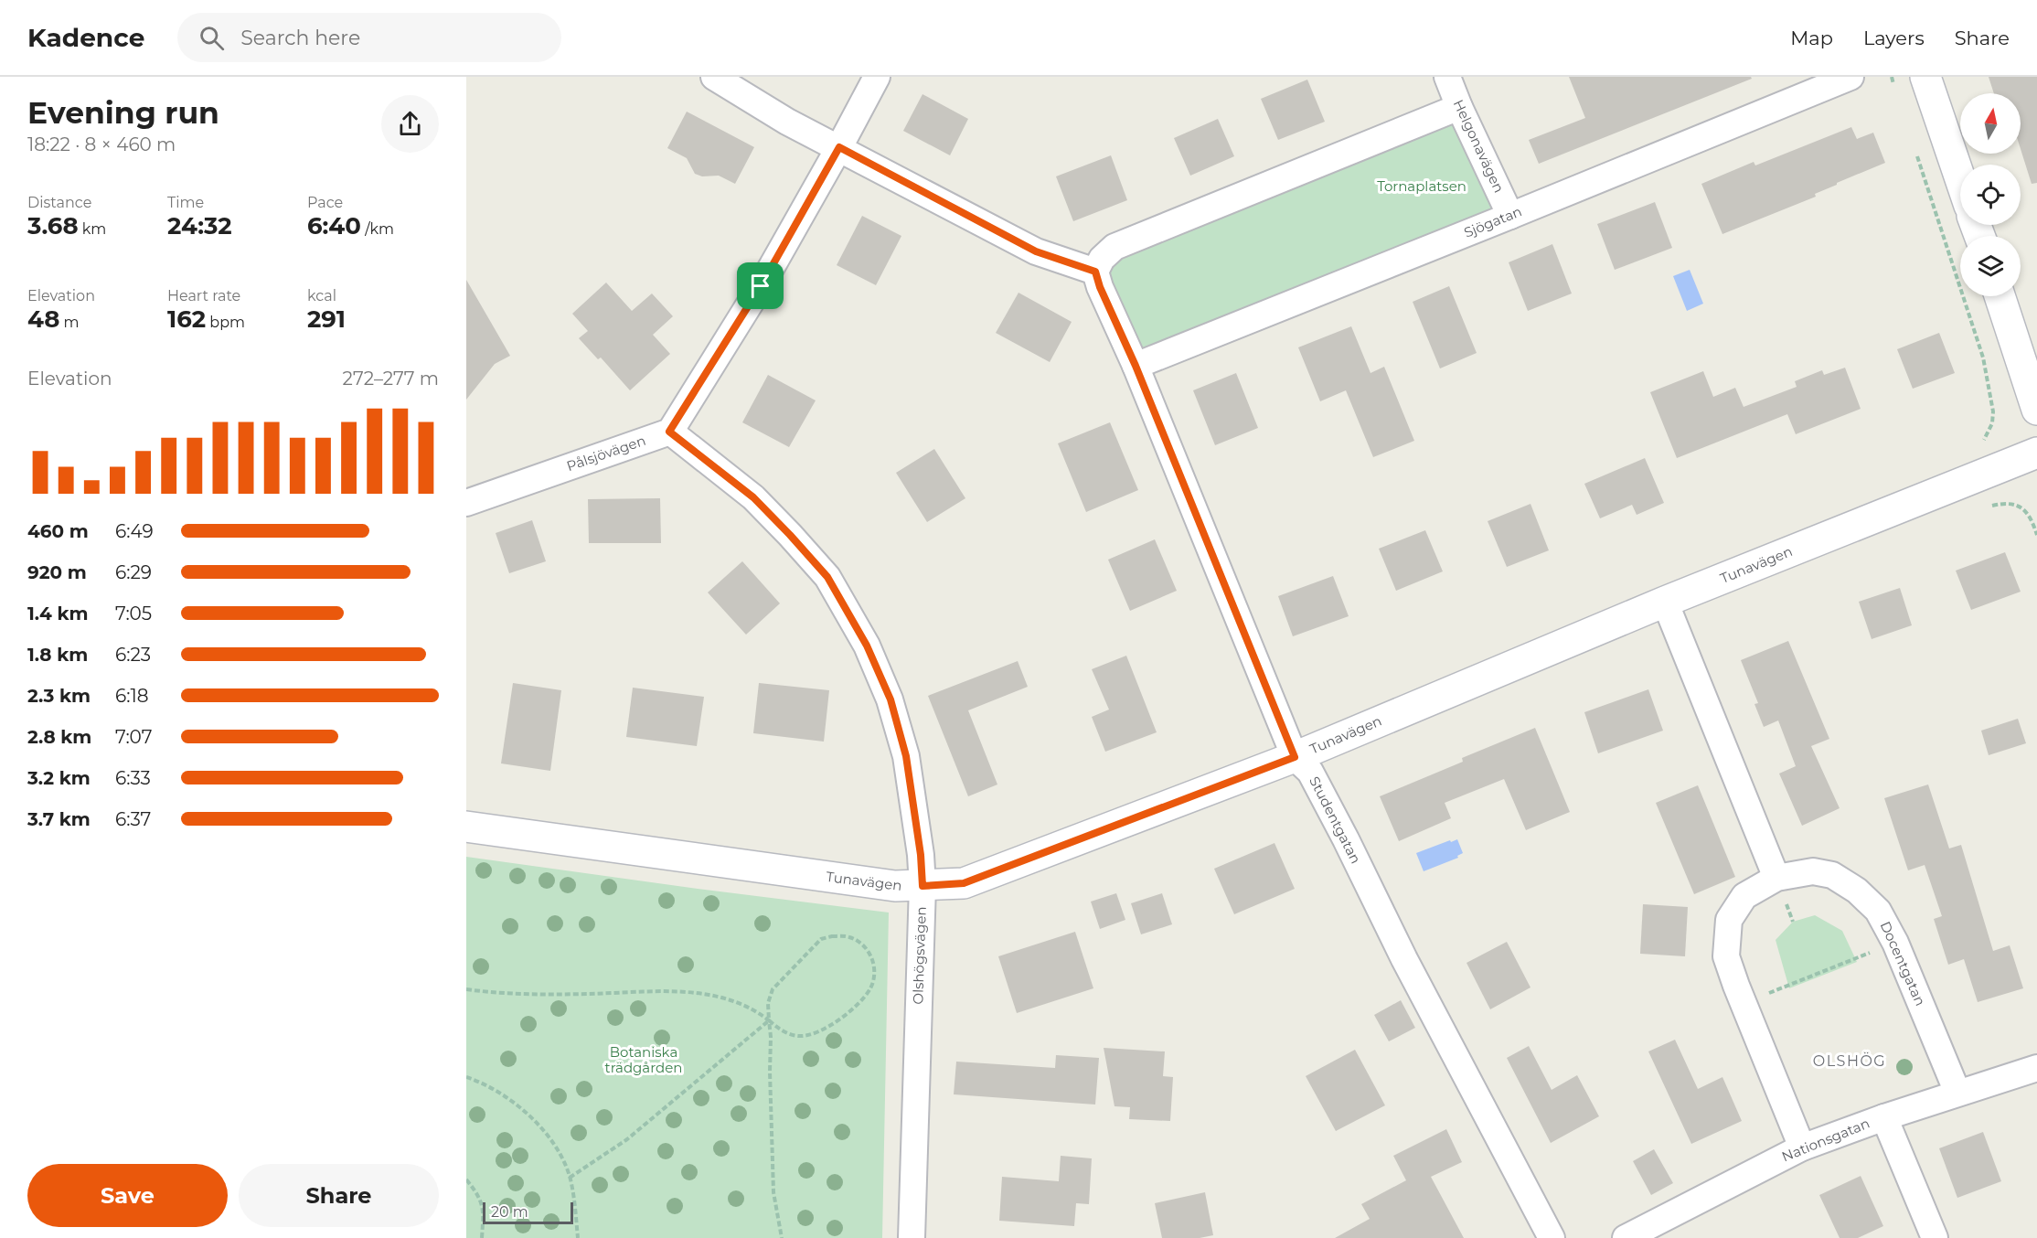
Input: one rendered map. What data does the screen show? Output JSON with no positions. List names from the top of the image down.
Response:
{
  "streets": {
    "street": [
      "Helgonavägen",
      "Sjögatan",
      "Pålsjövägen",
      "Tunavägen",
      "Studentgatan",
      "Olshögsvägen",
      "Docentgatan",
      "Nationsgatan"
    ]
  },
  "crossings": [
    ["Helgonavägen", "Sjögatan"],
    ["Sjögatan", "Studentgatan"],
    ["Pålsjövägen", "Olshögsvägen"],
    ["Tunavägen", "Studentgatan"],
    ["Tunavägen", "Olshögsvägen"],
    ["Docentgatan", "Nationsgatan"]
  ],
  "districts": ["OLSHÖG"],
  "parks": ["Tornaplatsen", "Botaniska trädgården"],
  "scale_bar": "20 m",
  "north": "top",
  "page": {
    "header": "Kadence",
    "search": "Search here",
    "nav": ["Map", "Layers", "Share"],
    "heading": ["Evening run", "18:22 · 8 × 460 m"],
    "stats": [
      ["Distance", "3.68 km"],
      ["Time", "24:32"],
      ["Pace", "6:40 /km"],
      ["Elevation", "48 m"],
      ["Heart rate", "162 bpm"],
      ["kcal", "291"]
    ],
    "chart": ["Elevation", "272–277 m"],
    "list": [
      {
        "name": "460 m",
        "note": "6:49"
      },
      {
        "name": "920 m",
        "note": "6:29"
      },
      {
        "name": "1.4 km",
        "note": "7:05"
      },
      {
        "name": "1.8 km",
        "note": "6:23"
      },
      {
        "name": "2.3 km",
        "note": "6:18"
      },
      {
        "name": "2.8 km",
        "note": "7:07"
      },
      {
        "name": "3.2 km",
        "note": "6:33"
      },
      {
        "name": "3.7 km",
        "note": "6:37"
      }
    ],
    "buttons": ["Save", "Share"],
    "scale": "20 m"
  }
}
